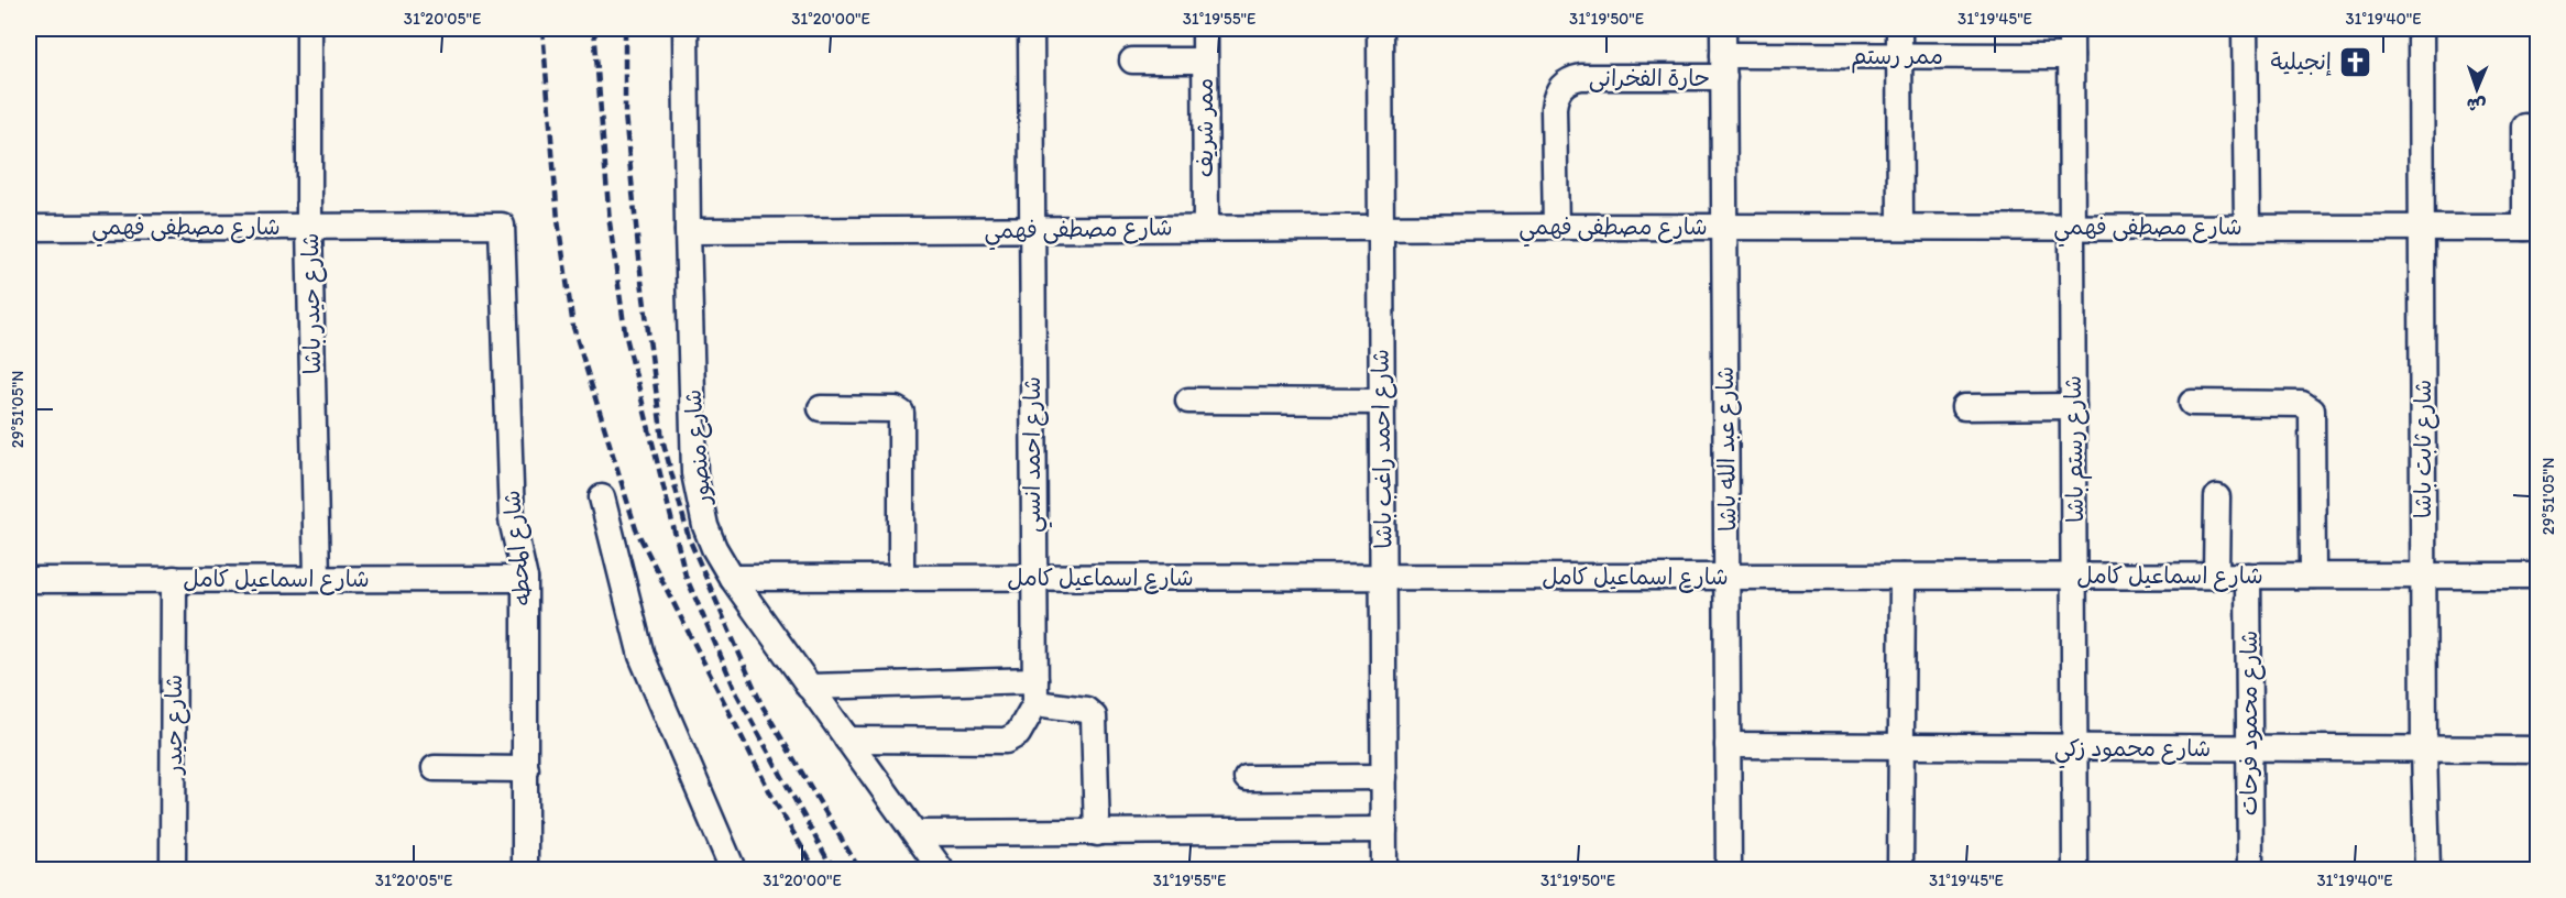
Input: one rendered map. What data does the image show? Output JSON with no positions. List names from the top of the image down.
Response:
{
  "streets": {
    "street": [
      "ممر رستم",
      "حارة الفخرانى",
      "ممر شريف",
      "شارع مصطفى فهمي",
      "شارع حيدر باشا",
      "شارع منصور",
      "شارع احمد راغب باشا",
      "شارع عبد الله باشا",
      "شارع رستم باشا",
      "شارع ثابت باشا",
      "شارع احمد انسي",
      "شارع المحطه",
      "شارع اسماعيل كامل",
      "شارع محمود فرحات",
      "شارع حيدر",
      "شارع محمود زكي"
    ]
  },
  "crossings": [
    ["ممر رستم", "حارة الفخرانى"],
    ["ممر رستم", "شارع عبد الله باشا"],
    ["ممر رستم", "شارع رستم باشا"],
    ["حارة الفخرانى", "شارع مصطفى فهمي"],
    ["حارة الفخرانى", "شارع عبد الله باشا"],
    ["ممر شريف", "شارع مصطفى فهمي"],
    ["شارع مصطفى فهمي", "شارع حيدر باشا"],
    ["شارع مصطفى فهمي", "شارع منصور"],
    ["شارع مصطفى فهمي", "شارع احمد راغب باشا"],
    ["شارع مصطفى فهمي", "شارع عبد الله باشا"],
    ["شارع مصطفى فهمي", "شارع رستم باشا"],
    ["شارع مصطفى فهمي", "شارع ثابت باشا"],
    ["شارع مصطفى فهمي", "شارع احمد انسي"],
    ["شارع مصطفى فهمي", "شارع المحطه"],
    ["شارع حيدر باشا", "شارع اسماعيل كامل"],
    ["شارع منصور", "شارع اسماعيل كامل"],
    ["شارع احمد راغب باشا", "شارع اسماعيل كامل"],
    ["شارع عبد الله باشا", "شارع اسماعيل كامل"],
    ["شارع عبد الله باشا", "شارع محمود زكي"],
    ["شارع رستم باشا", "شارع اسماعيل كامل"],
    ["شارع رستم باشا", "شارع محمود زكي"],
    ["شارع ثابت باشا", "شارع اسماعيل كامل"],
    ["شارع ثابت باشا", "شارع محمود زكي"],
    ["شارع احمد انسي", "شارع اسماعيل كامل"],
    ["شارع المحطه", "شارع اسماعيل كامل"],
    ["شارع اسماعيل كامل", "شارع محمود فرحات"],
    ["شارع اسماعيل كامل", "شارع حيدر"],
    ["شارع محمود فرحات", "شارع محمود زكي"]
  ],
  "places": {
    "church": ["إنجيلية"]
  },
  "north": "bottom",
  "coordinates": [
    "31°20'05\"E",
    "31°20'00\"E",
    "31°19'55\"E",
    "31°19'50\"E",
    "31°19'45\"E",
    "31°19'40\"E",
    "29°51'05\"N"
  ]
}
